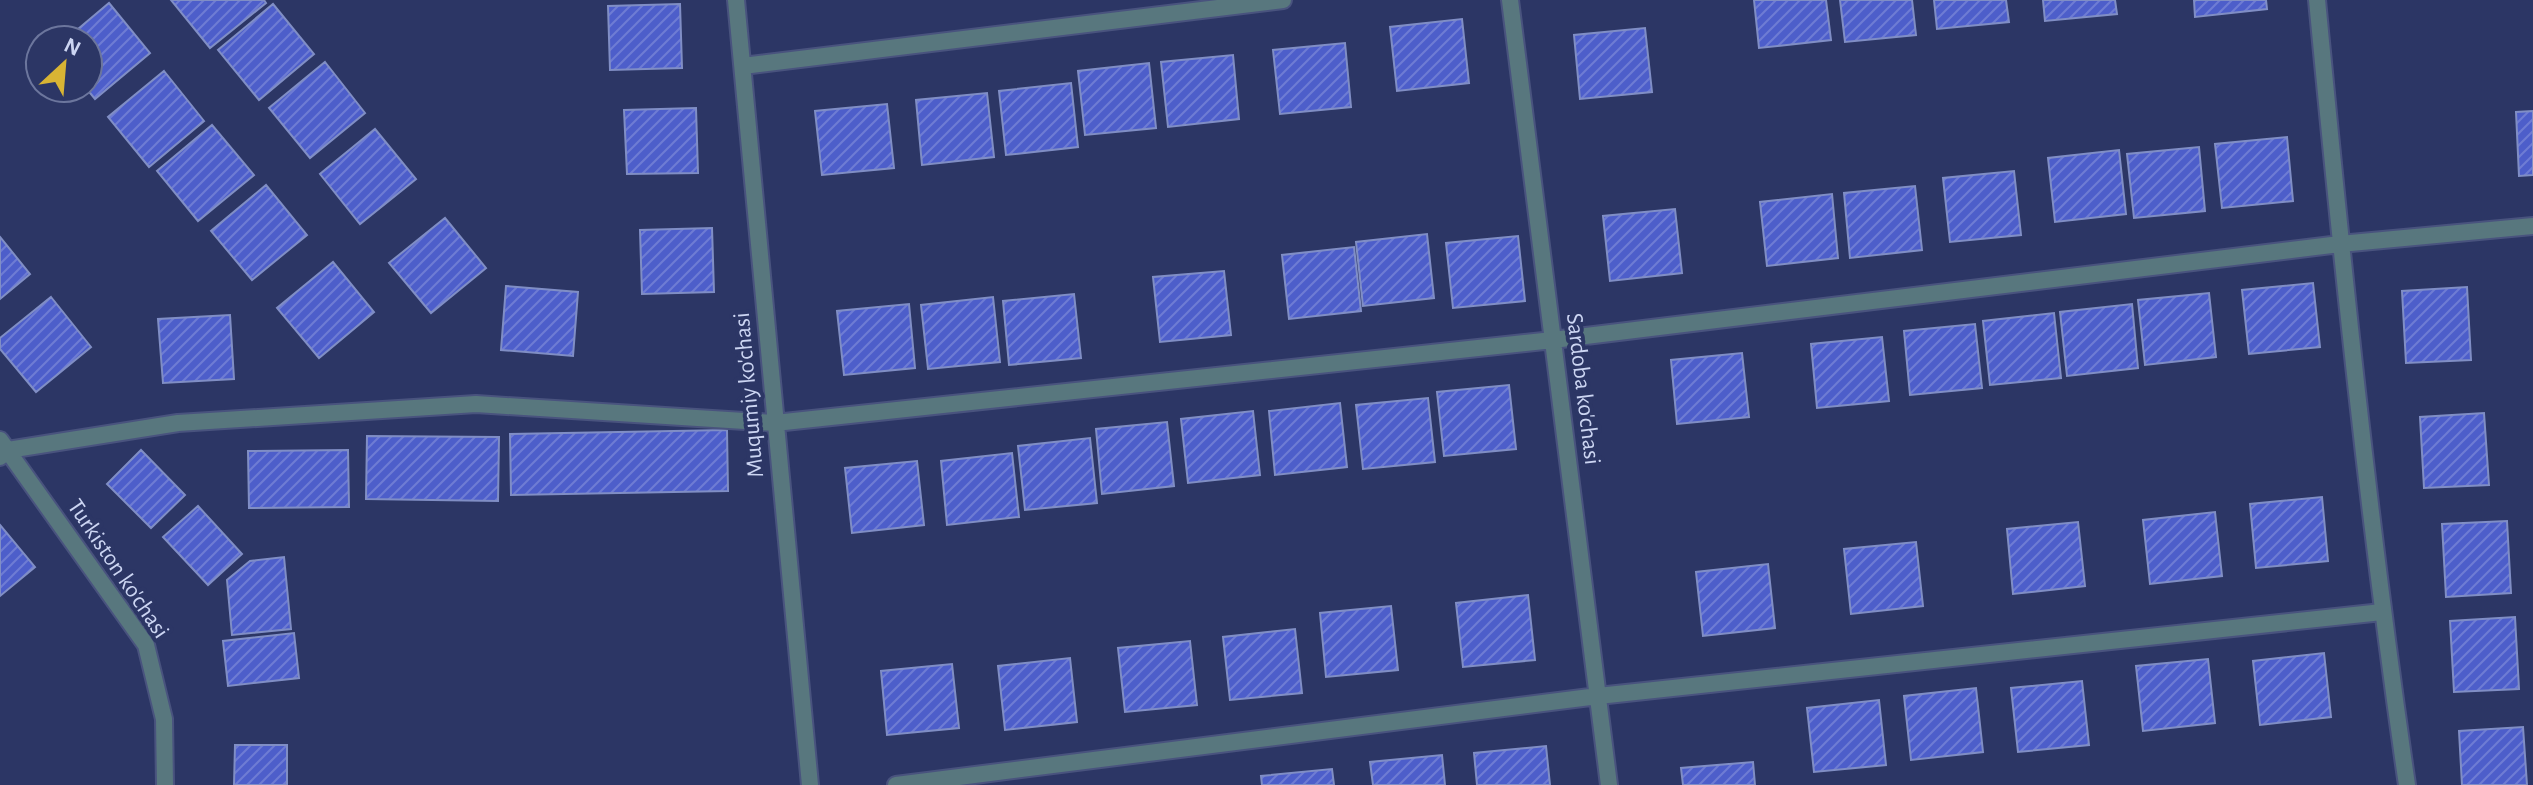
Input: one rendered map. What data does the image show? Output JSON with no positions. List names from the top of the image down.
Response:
{
  "streets": {
    "street": ["Sardoba ko'chasi", "Muqumiy ko'chasi", "Turkiston ko'chasi"]
  },
  "north": "top right"
}
